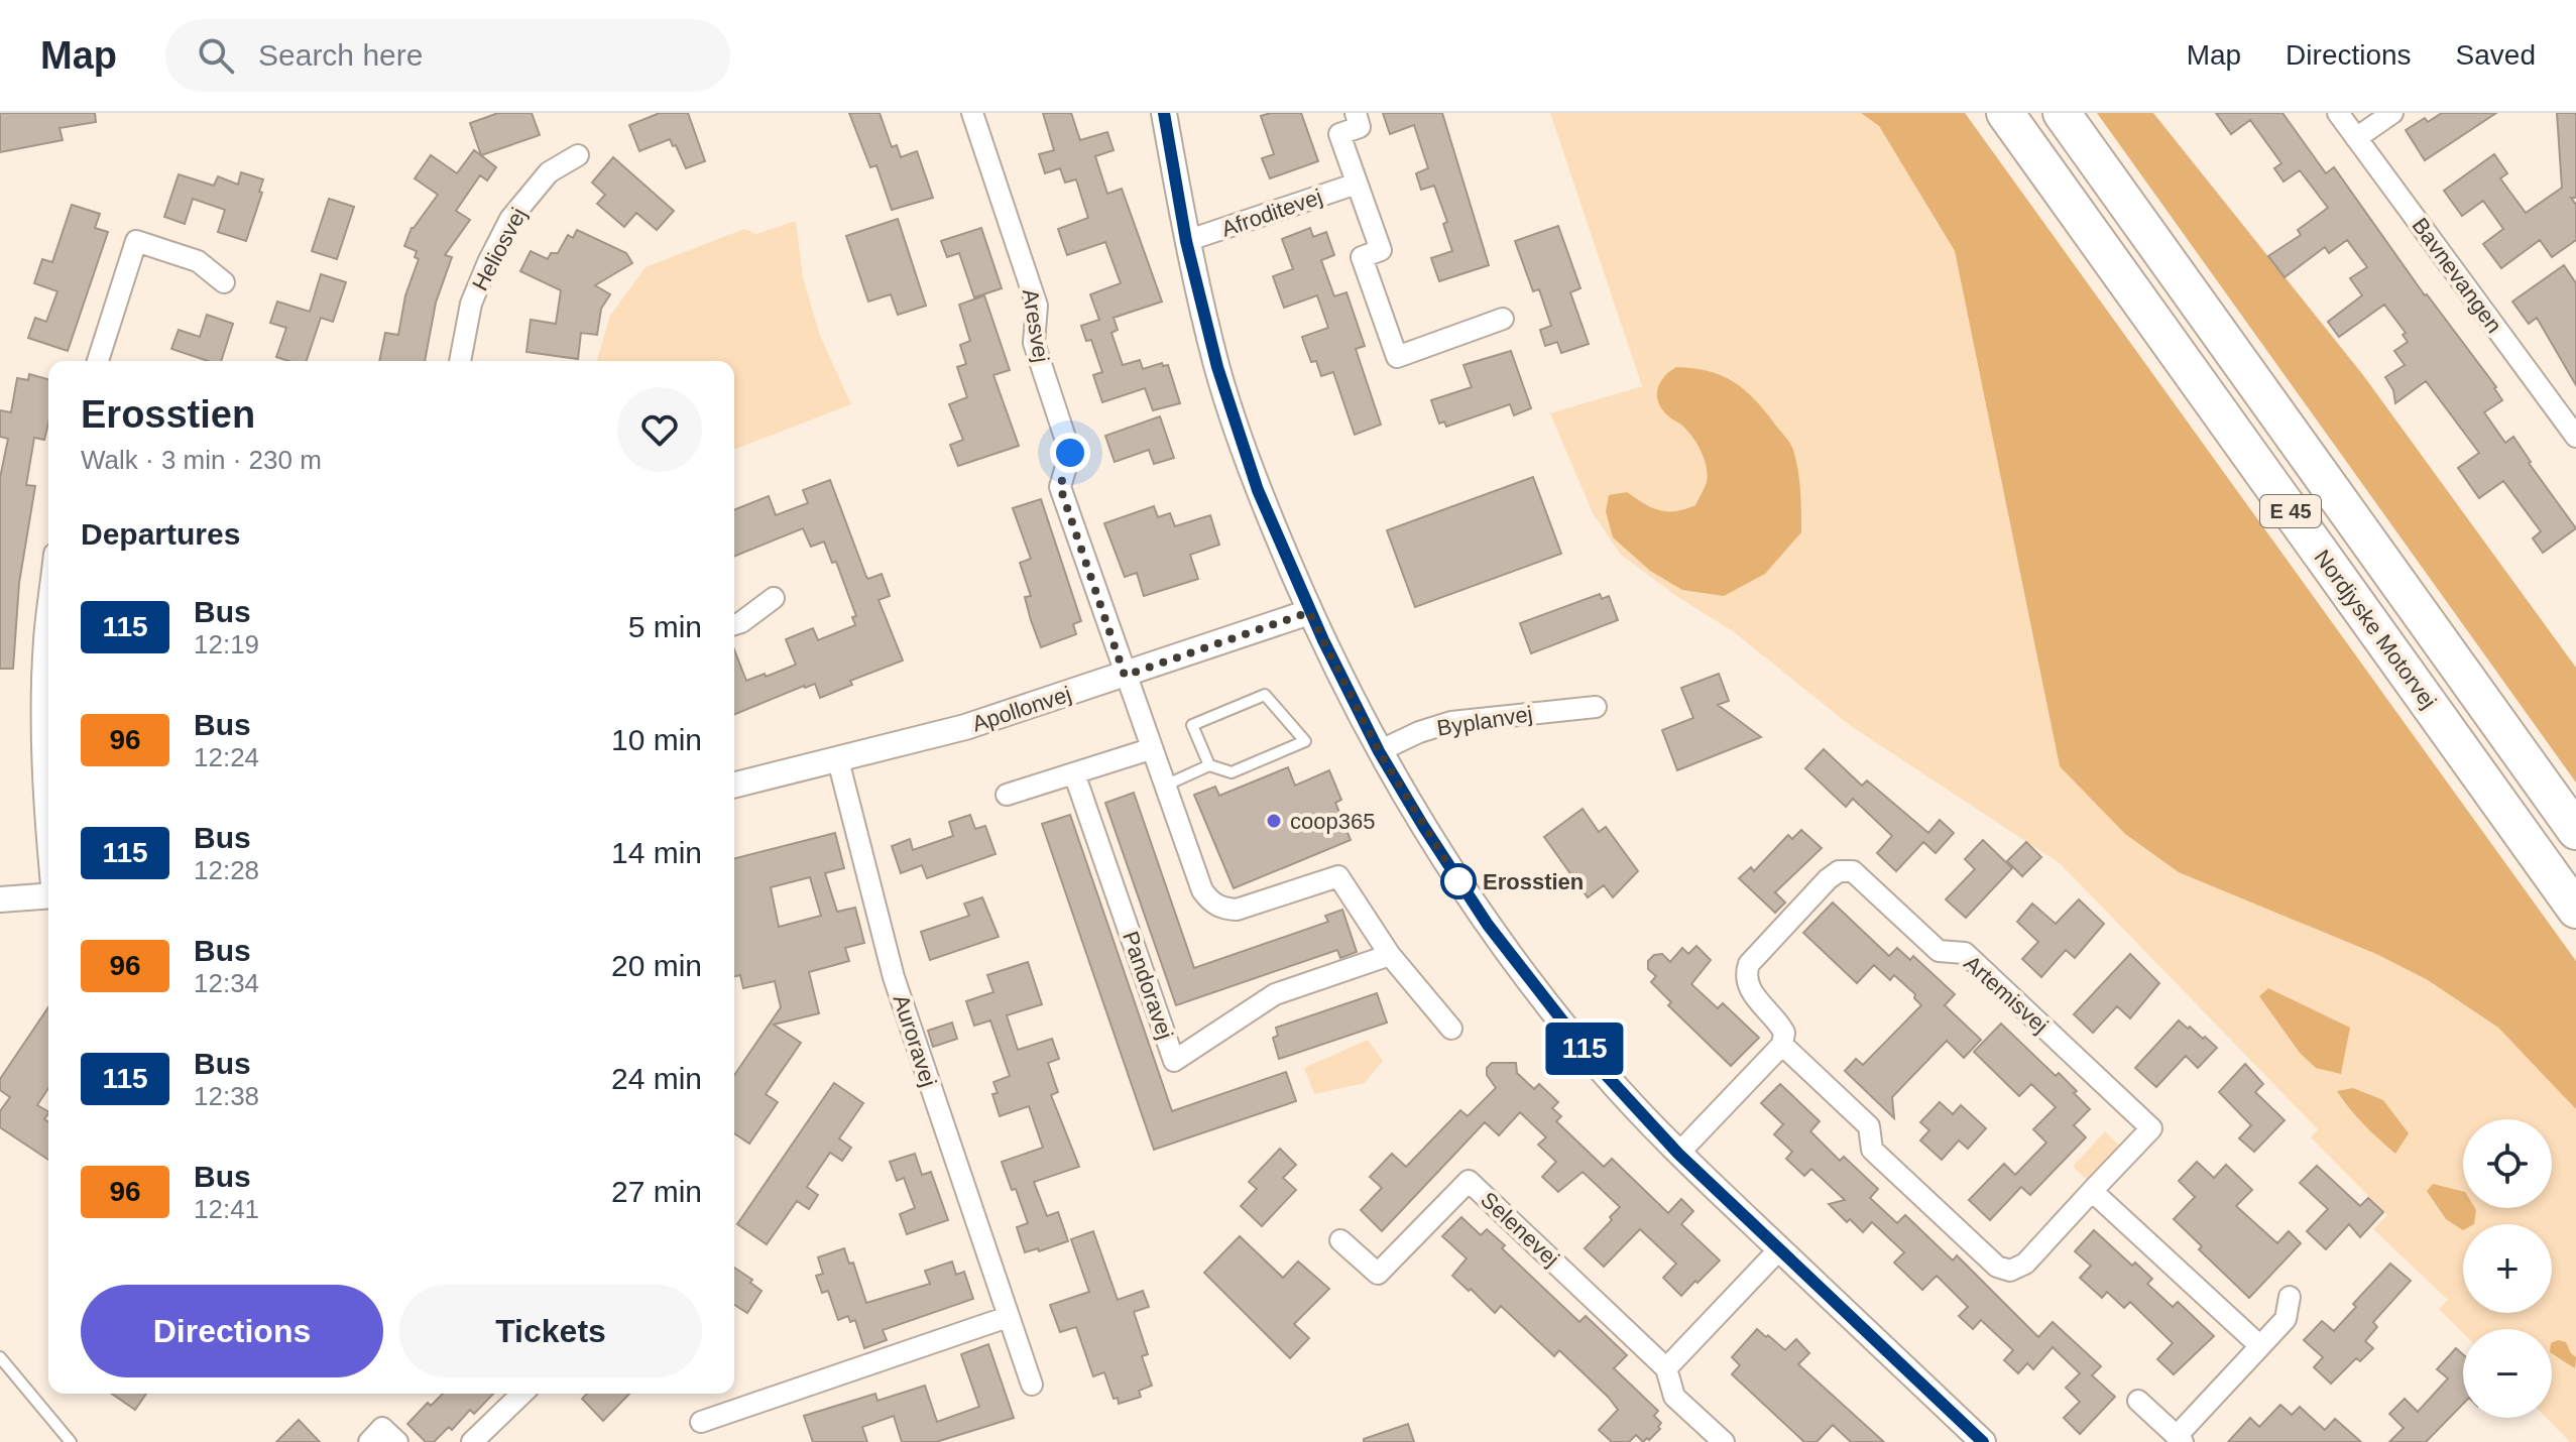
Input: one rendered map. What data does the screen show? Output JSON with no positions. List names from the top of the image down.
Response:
{
  "streets": {
    "highway": ["E 45", "Nordjyske Motorvej"],
    "street": [
      "Afroditevej",
      "Heliosvej",
      "Bavnevangen",
      "Aresvej",
      "Apollonvej",
      "Byplanvej",
      "Pandoravej",
      "Artemisvej",
      "Auroravej",
      "Selenevej"
    ]
  },
  "crossings": [
    ["Aresvej", "Apollonvej"],
    ["Apollonvej", "Auroravej"]
  ],
  "places": ["coop365", "Erosstien"],
  "lines": ["bus line 115"],
  "page": {
    "header": "Map",
    "search": "Search here",
    "nav": ["Map", "Directions", "Saved"],
    "on_map": "115",
    "heading": [
      ["Erosstien", "Walk · 3 min · 230 m"],
      "Departures"
    ],
    "list": [
      {
        "mark": "115",
        "name": "Bus",
        "note": "12:19",
        "value": "5 min"
      },
      {
        "mark": "96",
        "name": "Bus",
        "note": "12:24",
        "value": "10 min"
      },
      {
        "mark": "115",
        "name": "Bus",
        "note": "12:28",
        "value": "14 min"
      },
      {
        "mark": "96",
        "name": "Bus",
        "note": "12:34",
        "value": "20 min"
      },
      {
        "mark": "115",
        "name": "Bus",
        "note": "12:38",
        "value": "24 min"
      },
      {
        "mark": "96",
        "name": "Bus",
        "note": "12:41",
        "value": "27 min"
      }
    ],
    "map_buttons": ["+", "−"],
    "buttons": ["Directions", "Tickets"]
  }
}
